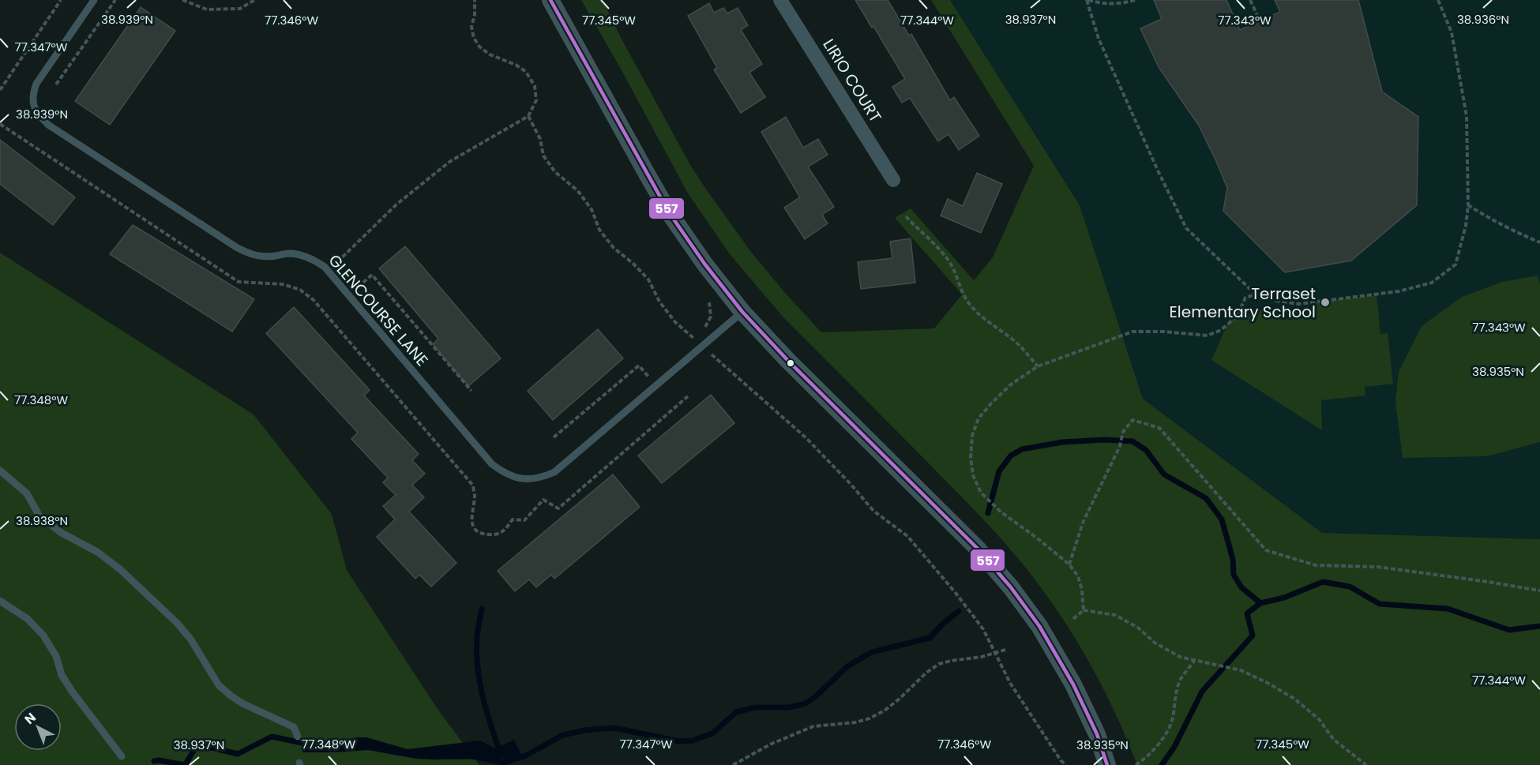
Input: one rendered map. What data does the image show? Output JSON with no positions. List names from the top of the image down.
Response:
{
  "streets": {
    "street": ["LIRIO COURT"],
    "lane": ["GLENCOURSE LANE"]
  },
  "places": ["Terraset Elementary School"],
  "lines": ["transit line 557"],
  "north": "top left",
  "coordinates": [
    "38.939°N",
    "38.937°N",
    "38.936°N",
    "77.346°W",
    "77.345°W",
    "77.344°W",
    "77.343°W",
    "77.347°W",
    "38.935°N",
    "77.348°W",
    "38.938°N"
  ]
}
